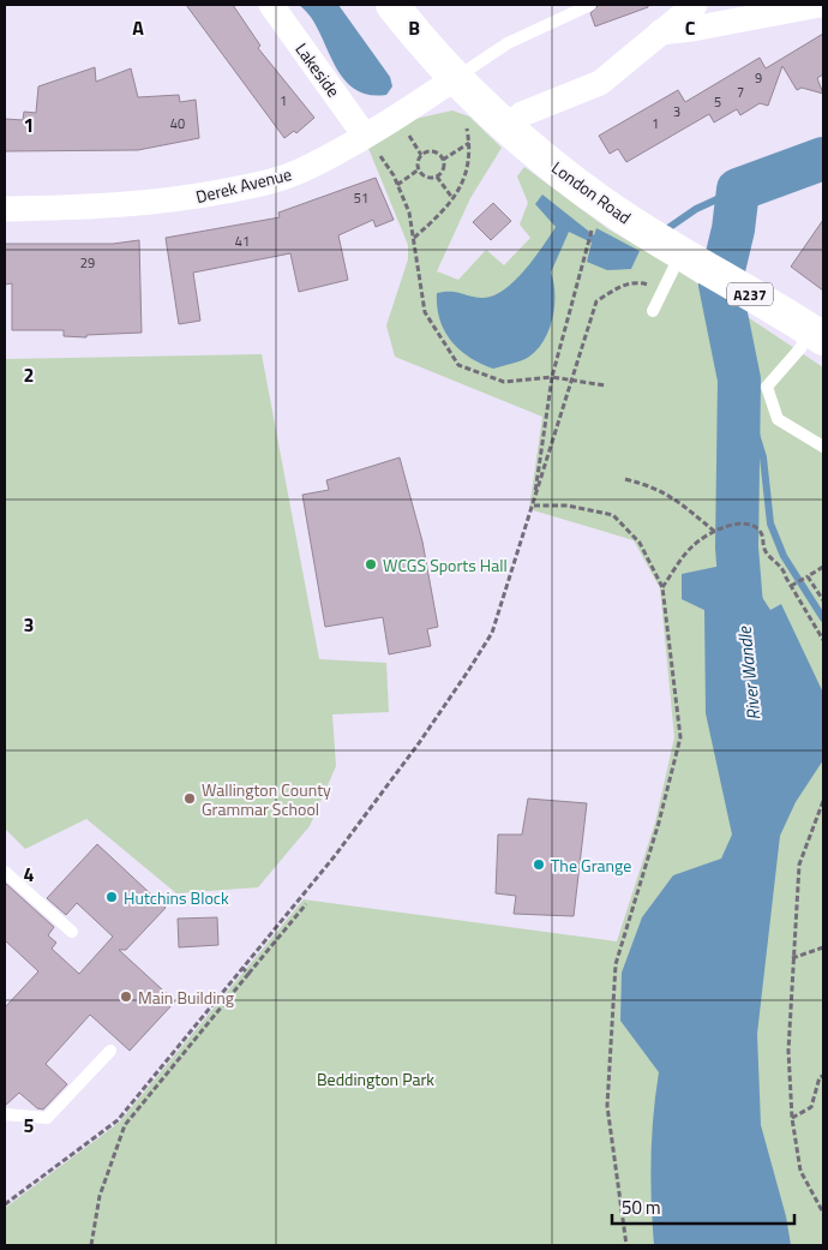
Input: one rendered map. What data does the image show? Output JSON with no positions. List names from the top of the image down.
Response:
{
  "streets": {
    "main road": ["London Road", "A237"],
    "street": ["Lakeside", "Derek Avenue"]
  },
  "crossings": [
    ["Lakeside", "Derek Avenue"],
    ["Derek Avenue", "London Road"]
  ],
  "water": ["River Wandle"],
  "parks": ["Beddington Park"],
  "places": [
    "WCGS Sports Hall",
    "Wallington County Grammar School",
    "The Grange",
    "Hutchins Block",
    "Main Building"
  ],
  "house_numbers": [
    "9",
    "7",
    "1",
    "5",
    "3",
    "40",
    "1",
    "51",
    "41",
    "29"
  ],
  "scale_bar": "50 m",
  "grid": {
    "columns": ["A", "B", "C"],
    "rows": [
      "1",
      "2",
      "3",
      "4",
      "5"
    ]
  }
}
